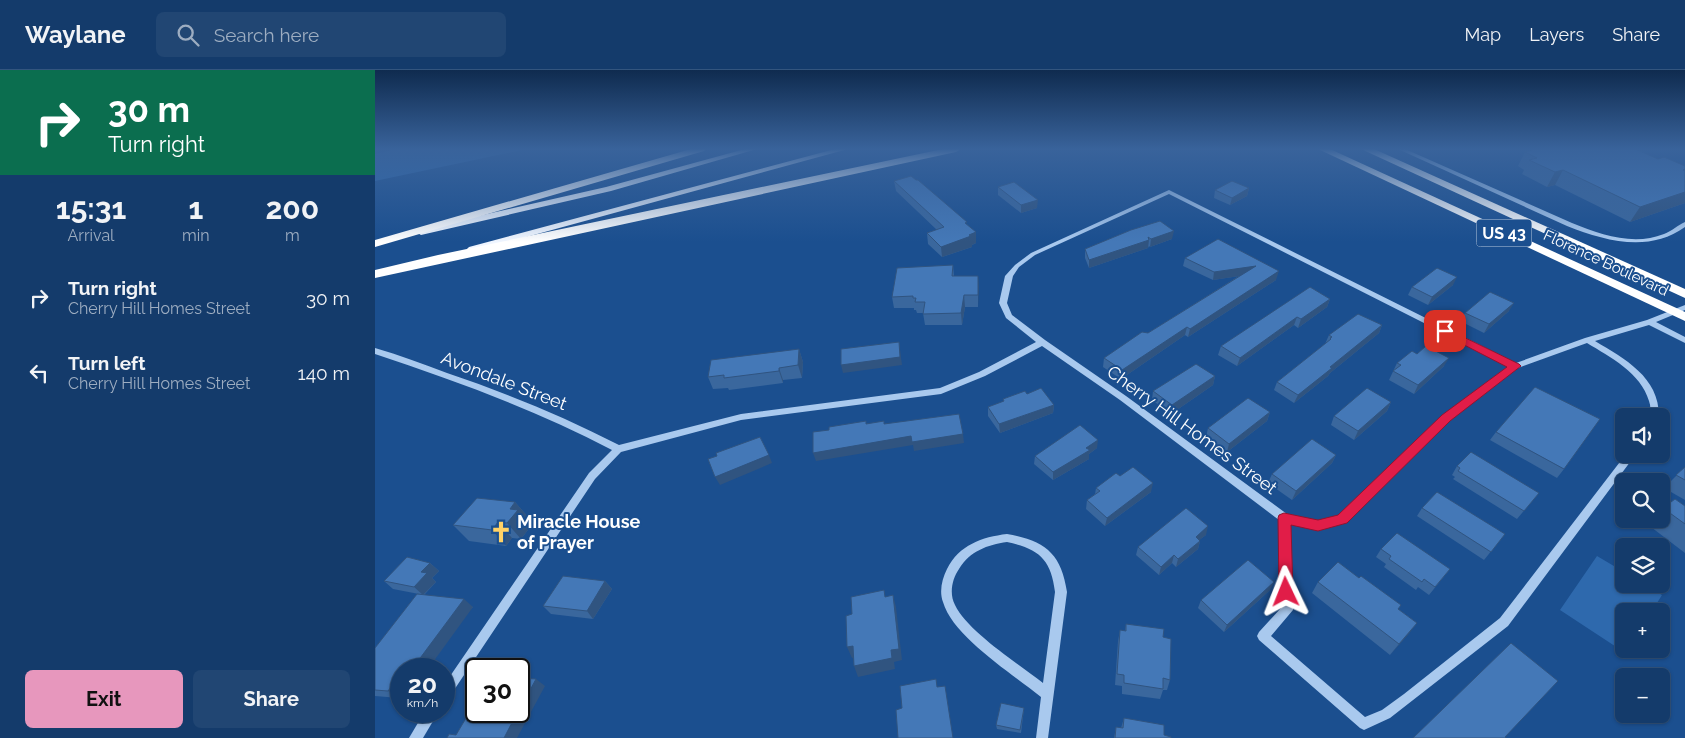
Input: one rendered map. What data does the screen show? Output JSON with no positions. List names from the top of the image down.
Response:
{
  "streets": {
    "highway": ["US 43", "Florence Boulevard"],
    "street": ["Avondale Street", "Cherry Hill Homes Street"]
  },
  "places": {
    "church": ["Miracle House of Prayer"]
  },
  "page": {
    "header": "Waylane",
    "search": "Search here",
    "nav": ["Map", "Layers", "Share"],
    "turn": ["30 m", "Turn right"],
    "eta": [
      "15:31",
      "Arrival",
      "1",
      "min",
      "200",
      "m"
    ],
    "list": [
      {
        "name": "Turn right",
        "note": "Cherry Hill Homes Street",
        "value": "30 m"
      },
      {
        "name": "Turn left",
        "note": "Cherry Hill Homes Street",
        "value": "140 m"
      }
    ],
    "map_buttons": ["+", "−"],
    "speed": "20 km/h",
    "limit": "30",
    "buttons": ["Exit", "Share"]
  }
}
